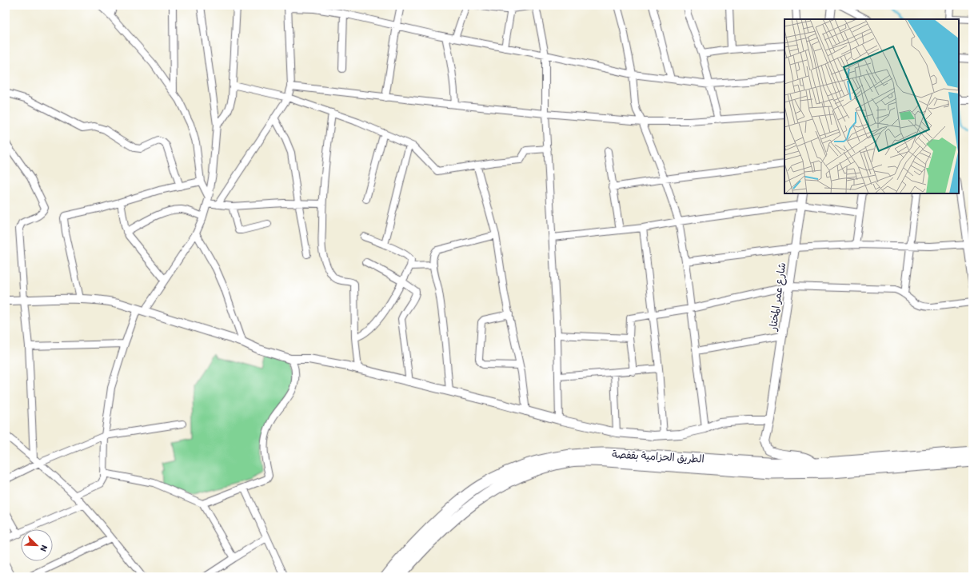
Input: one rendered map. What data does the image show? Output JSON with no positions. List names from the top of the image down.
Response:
{
  "streets": {
    "main road": ["الطريق الحزامية بقفصة"],
    "street": ["شارع عمر المختار"]
  },
  "crossings": [
    ["شارع عمر المختار", "الطريق الحزامية بقفصة"]
  ],
  "north": "bottom right"
}
